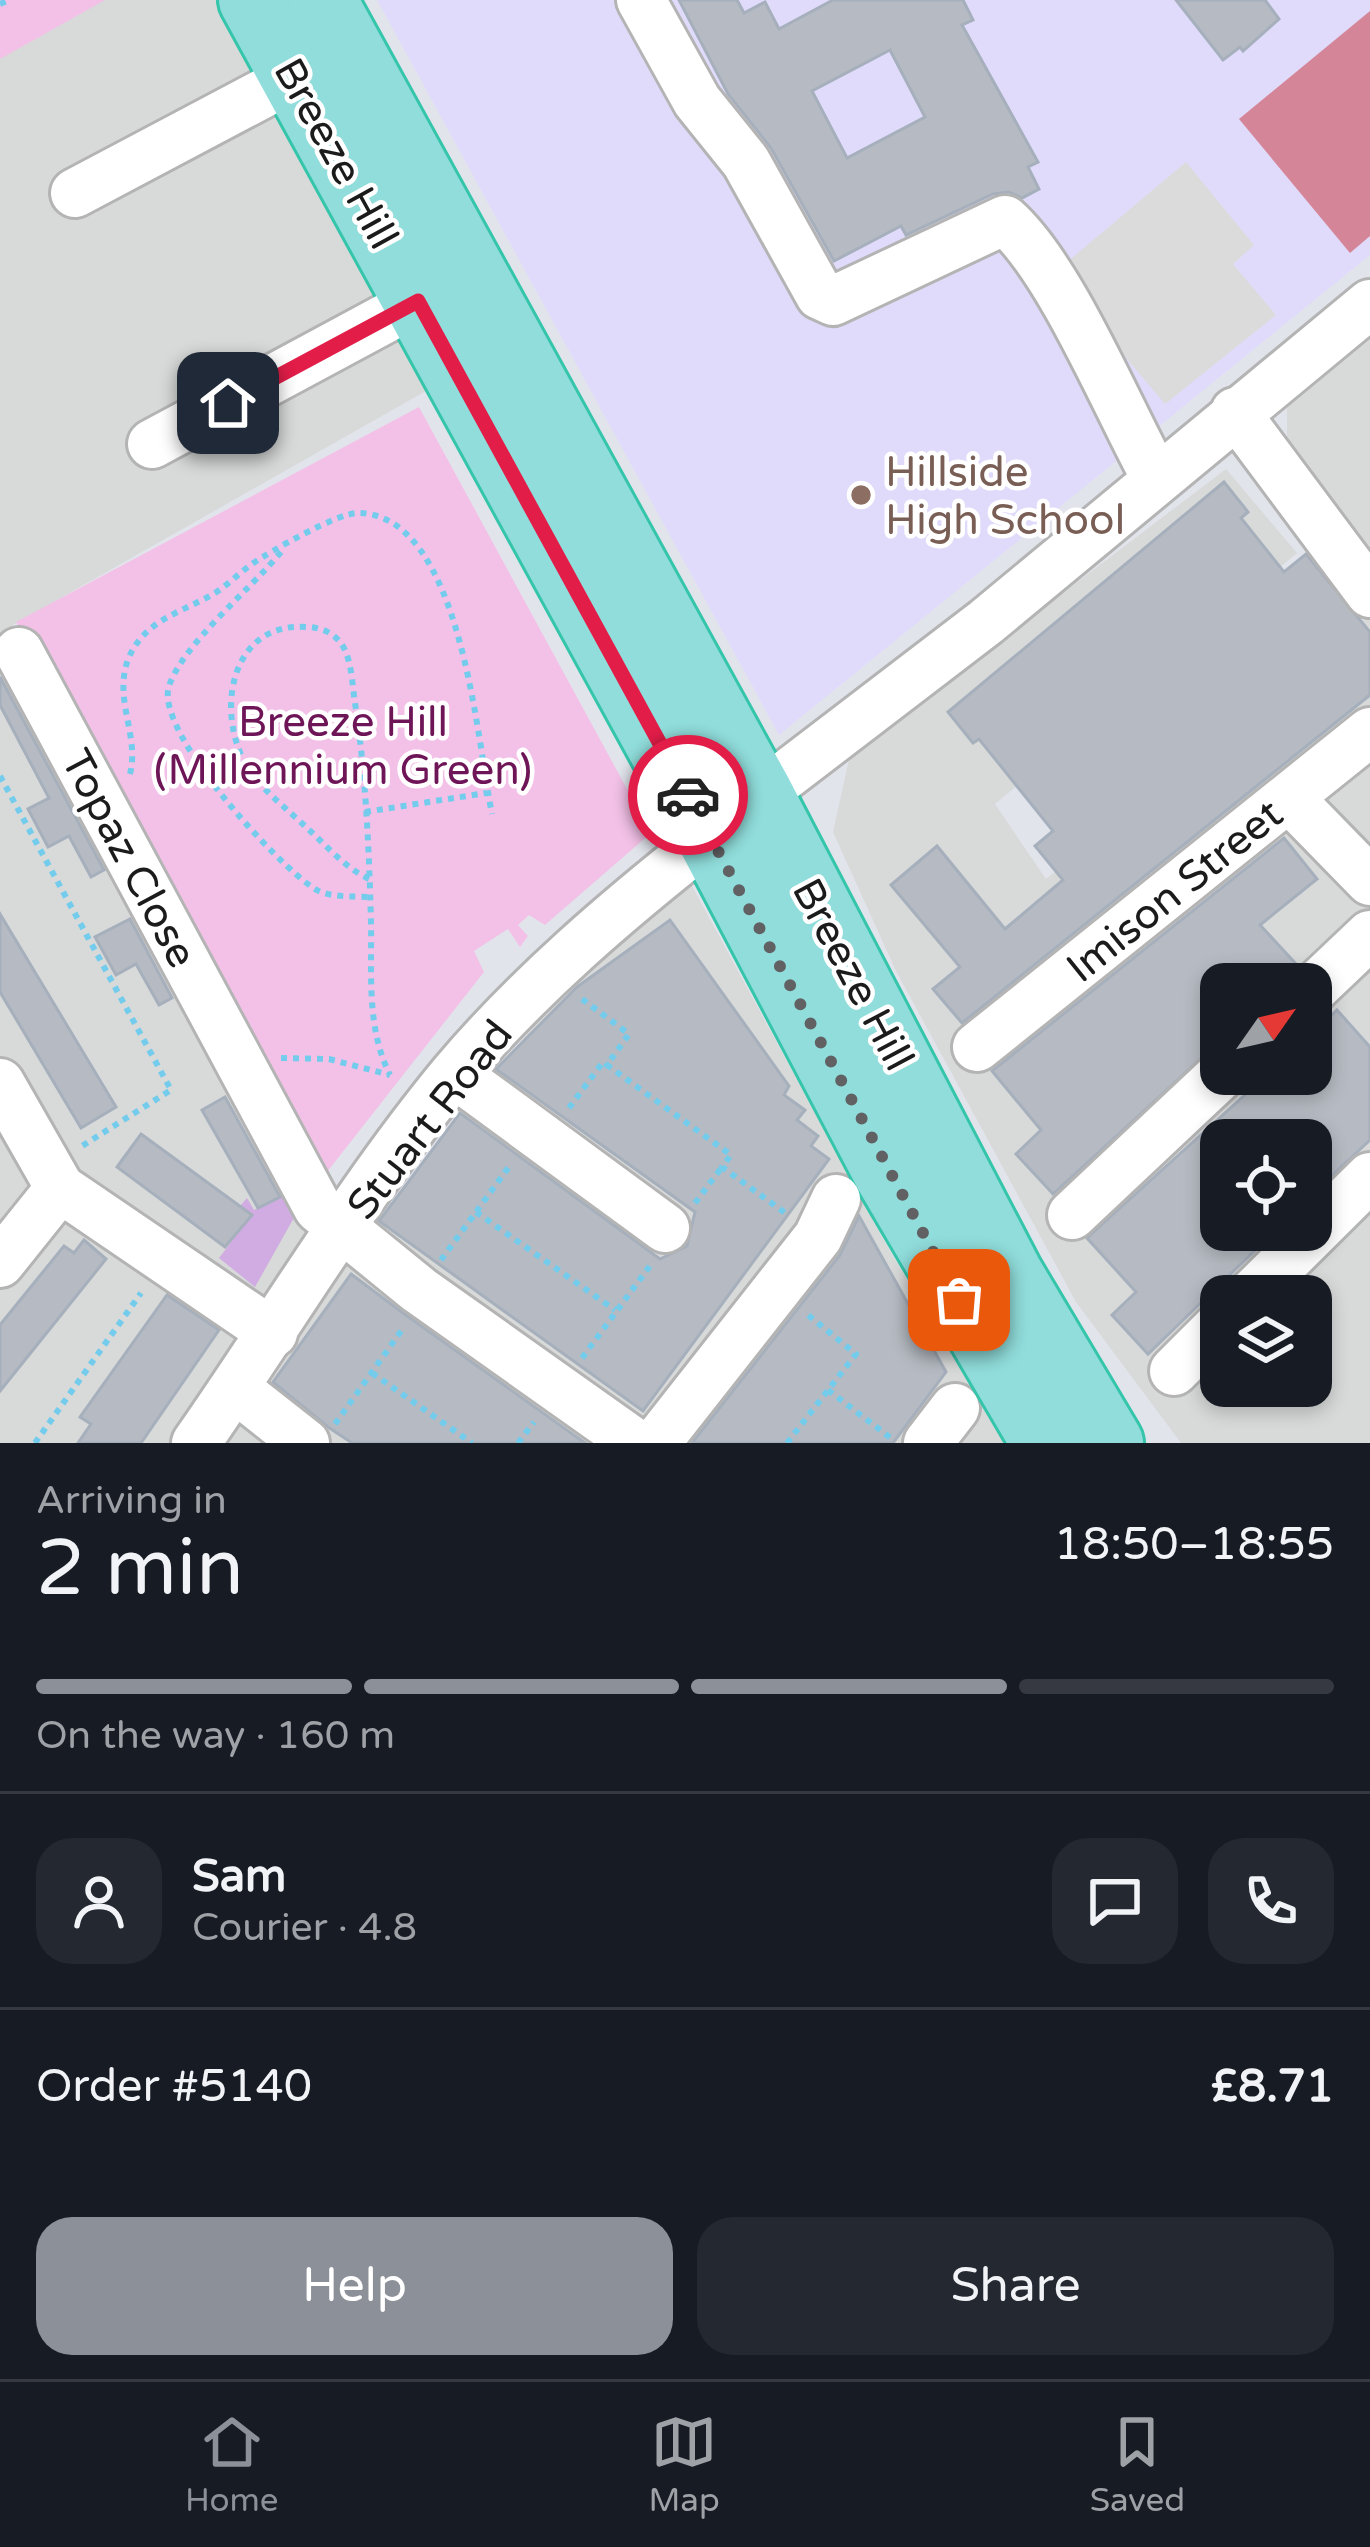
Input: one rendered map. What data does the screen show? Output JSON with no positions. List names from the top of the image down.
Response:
{
  "streets": {
    "highway": ["Breeze Hill"],
    "street": ["Topaz Close", "Imison Street", "Stuart Road"]
  },
  "crossings": [
    ["Breeze Hill", "Stuart Road"],
    ["Topaz Close", "Stuart Road"]
  ],
  "parks": ["Breeze Hill (Millennium Green)"],
  "places": ["Hillside High School"],
  "north": "top right",
  "page": {
    "heading": ["2 min", "Arriving in", "18:50–18:55"],
    "panel": [
      "Sam",
      "Courier · 4.8",
      "Order #5140",
      "£8.71"
    ],
    "bar": "On the way · 160 m",
    "buttons": ["Help", "Share"],
    "tabs": ["Home", "Map", "Saved"]
  }
}
